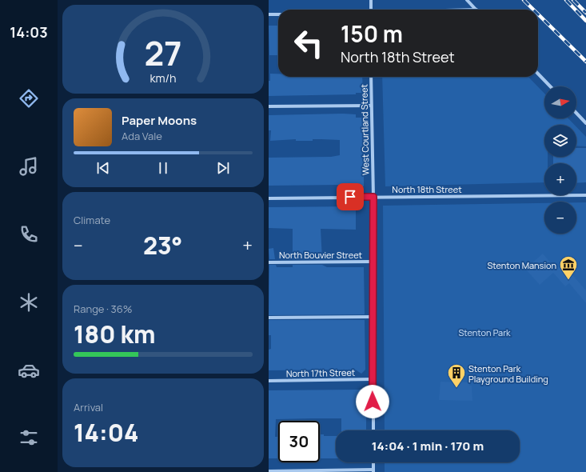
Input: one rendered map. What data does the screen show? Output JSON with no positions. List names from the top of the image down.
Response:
{
  "streets": {
    "street": [
      "West Courtland Street",
      "North 18th Street",
      "North Bouvier Street",
      "North 17th Street"
    ]
  },
  "crossings": [
    ["West Courtland Street", "North 18th Street"],
    ["West Courtland Street", "North Bouvier Street"],
    ["West Courtland Street", "North 17th Street"]
  ],
  "parks": ["Stenton Park"],
  "places": {
    "museum": ["Stenton Mansion"],
    "building": ["Stenton Park Playground Building"]
  },
  "north": "right",
  "page": {
    "tabs": "14:03",
    "turn": ["150 m", "North 18th Street"],
    "map_buttons": ["+", "−"],
    "song": ["Paper Moons", "Ada Vale"],
    "tile": [
      "Climate",
      ["Range · 36%", "180 km"],
      ["Arrival", "14:04"]
    ],
    "heat": ["−", "23°", "+"],
    "limit": "30",
    "trip": "14:04 · 1 min · 170 m",
    "gauge": ["27", "km/h"]
  }
}
